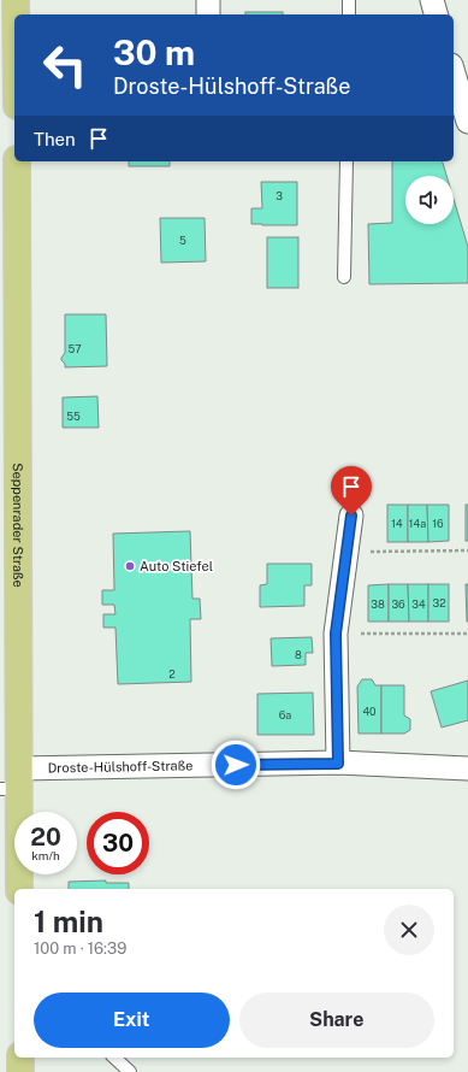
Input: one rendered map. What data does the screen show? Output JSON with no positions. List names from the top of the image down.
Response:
{
  "streets": {
    "main road": ["Seppenrader Straße"],
    "street": ["Droste-Hülshoff-Straße"]
  },
  "crossings": [
    ["Seppenrader Straße", "Droste-Hülshoff-Straße"]
  ],
  "places": ["Auto Stiefel"],
  "house_numbers": [
    "3",
    "5",
    "57",
    "55",
    "14",
    "14a",
    "16",
    "32",
    "38",
    "36",
    "34",
    "8",
    "2",
    "40",
    "6a"
  ],
  "page": {
    "turn": ["30 m", "Droste-Hülshoff-Straße"],
    "then": "Then",
    "speed": "20 km/h",
    "limit": "30",
    "heading": ["1 min", "100 m · 16:39"],
    "buttons": ["Exit", "Share"]
  }
}
